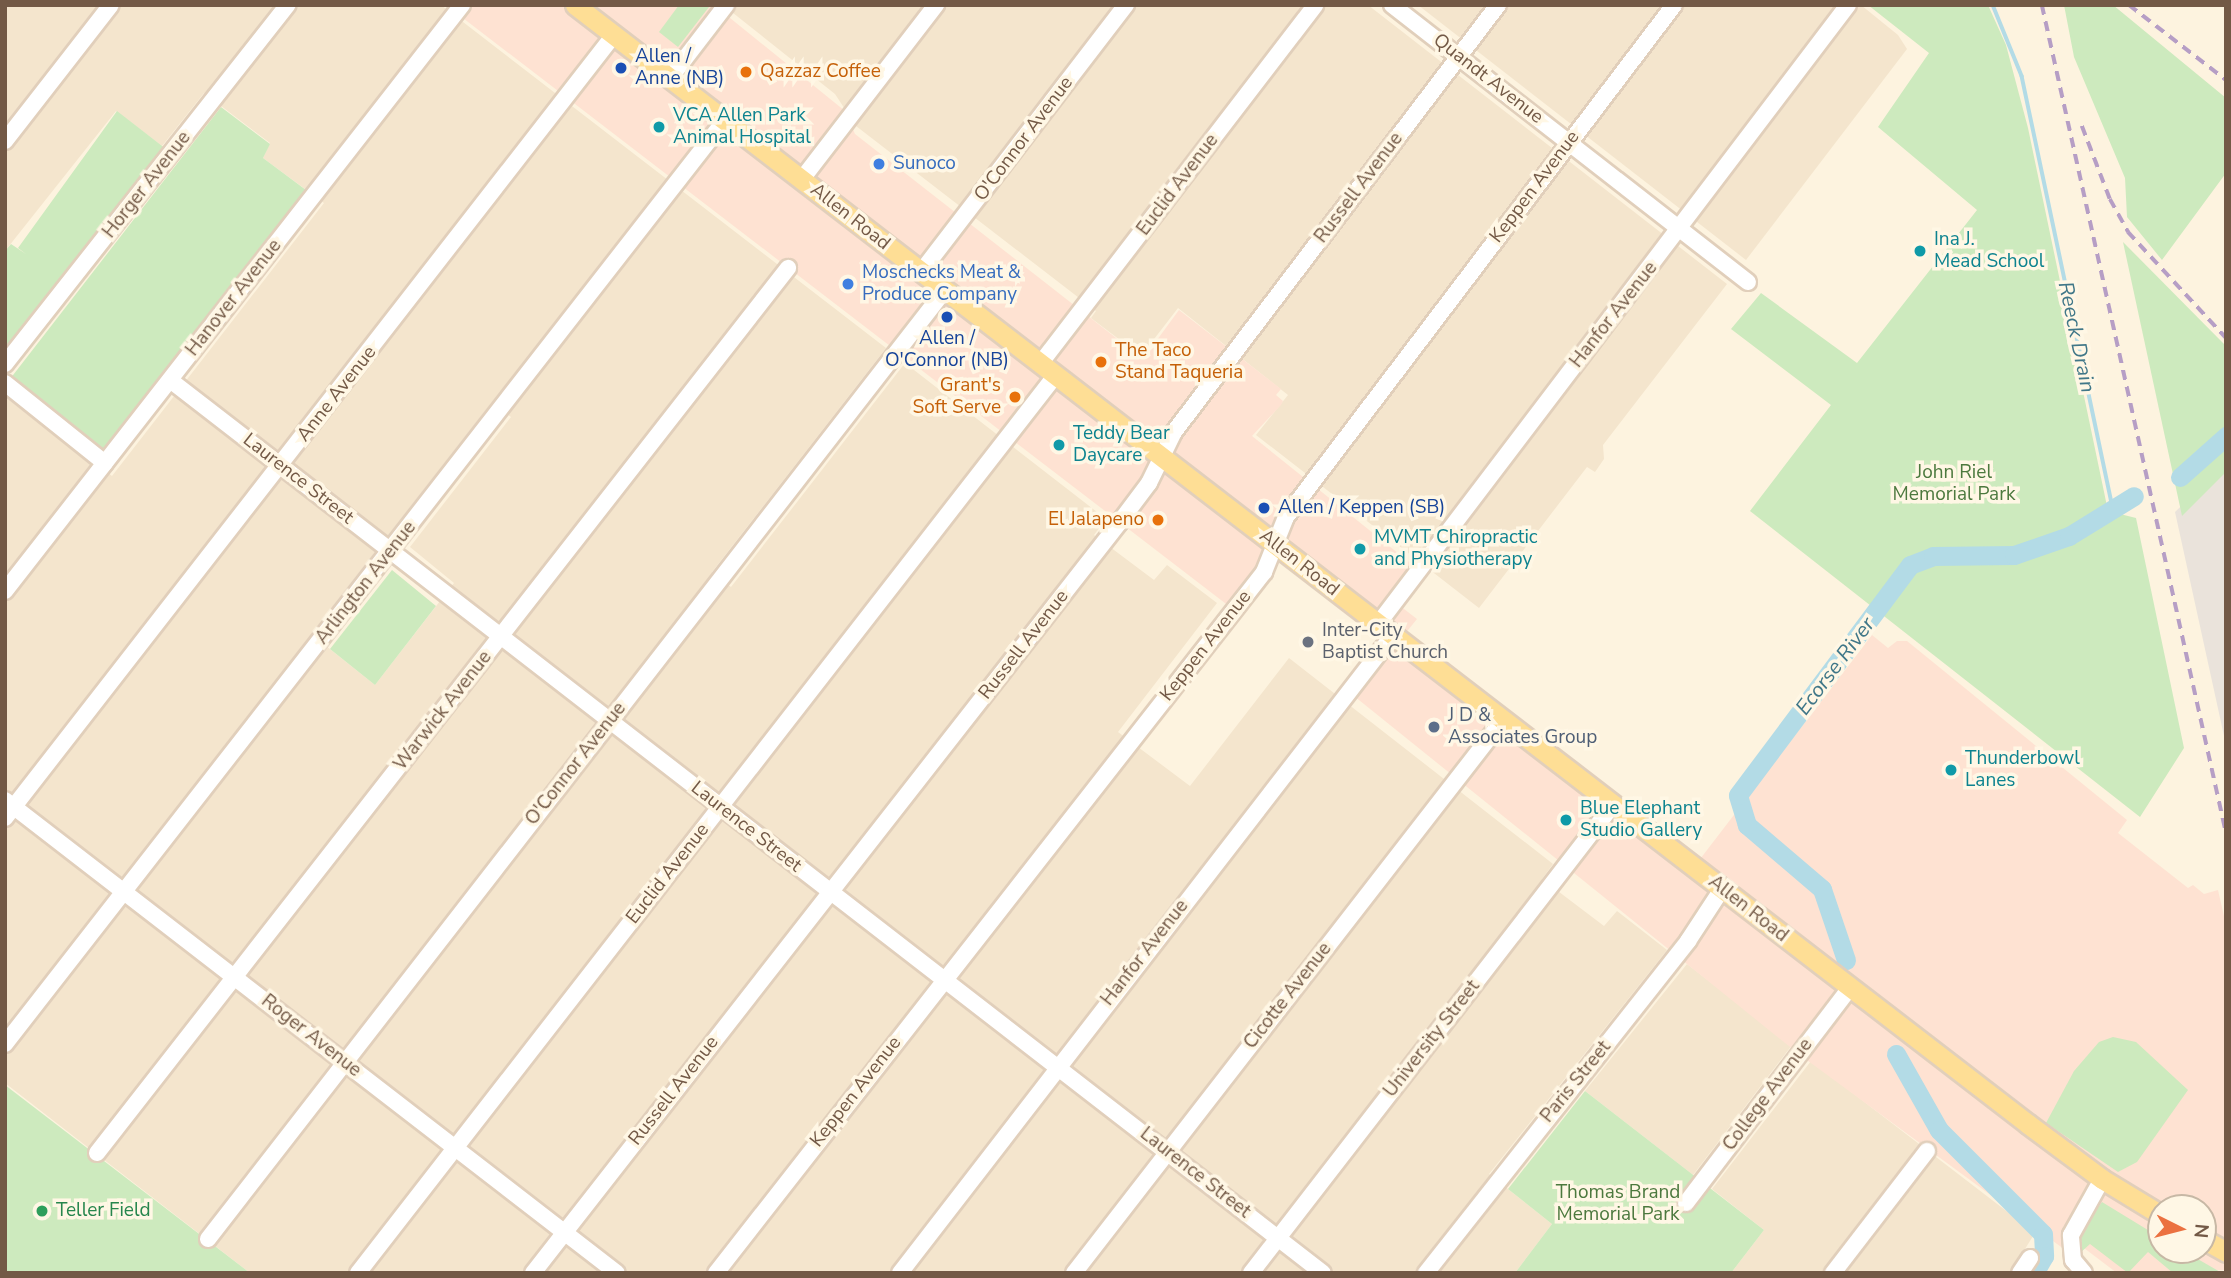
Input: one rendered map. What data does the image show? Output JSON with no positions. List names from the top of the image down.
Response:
{
  "streets": {
    "main road": ["Allen Road"],
    "street": [
      "Quandt Avenue",
      "O'Connor Avenue",
      "Horger Avenue",
      "Euclid Avenue",
      "Keppen Avenue",
      "Russell Avenue",
      "Hanover Avenue",
      "Hanfor Avenue",
      "Anne Avenue",
      "Laurence Street",
      "Arlington Avenue",
      "Warwick Avenue",
      "Cicotte Avenue",
      "Roger Avenue",
      "University Street",
      "Paris Street",
      "College Avenue"
    ]
  },
  "crossings": [
    ["Quandt Avenue", "Keppen Avenue"],
    ["Quandt Avenue", "Russell Avenue"],
    ["Quandt Avenue", "Hanfor Avenue"],
    ["O'Connor Avenue", "Allen Road"],
    ["O'Connor Avenue", "Laurence Street"],
    ["O'Connor Avenue", "Roger Avenue"],
    ["Euclid Avenue", "Allen Road"],
    ["Euclid Avenue", "Laurence Street"],
    ["Euclid Avenue", "Roger Avenue"],
    ["Keppen Avenue", "Allen Road"],
    ["Keppen Avenue", "Laurence Street"],
    ["Russell Avenue", "Allen Road"],
    ["Russell Avenue", "Laurence Street"],
    ["Russell Avenue", "Roger Avenue"],
    ["Allen Road", "Hanfor Avenue"],
    ["Allen Road", "Anne Avenue"],
    ["Allen Road", "Arlington Avenue"],
    ["Allen Road", "Cicotte Avenue"],
    ["Allen Road", "University Street"],
    ["Allen Road", "Paris Street"],
    ["Allen Road", "College Avenue"],
    ["Hanover Avenue", "Laurence Street"],
    ["Hanfor Avenue", "Laurence Street"],
    ["Anne Avenue", "Laurence Street"],
    ["Anne Avenue", "Roger Avenue"],
    ["Laurence Street", "Arlington Avenue"],
    ["Laurence Street", "Warwick Avenue"],
    ["Laurence Street", "Cicotte Avenue"],
    ["Laurence Street", "University Street"],
    ["Arlington Avenue", "Roger Avenue"],
    ["Warwick Avenue", "Roger Avenue"]
  ],
  "water": ["Reeck Drain", "Ecorse River"],
  "parks": ["John Riel Memorial Park", "Thomas Brand Memorial Park"],
  "places": [
    "Allen / Anne (NB)",
    "Qazzaz Coffee",
    "VCA Allen Park Animal Hospital",
    "Sunoco",
    "Ina J. Mead School",
    "Moschecks Meat & Produce Company",
    "Allen / O'Connor (NB)",
    "The Taco Stand Taqueria",
    "Grant's Soft Serve",
    "Teddy Bear Daycare",
    "Allen / Keppen (SB)",
    "El Jalapeno",
    "MVMT Chiropractic and Physiotherapy",
    "Inter-City Baptist Church",
    "J D & Associates Group",
    "Thunderbowl Lanes",
    "Blue Elephant Studio Gallery",
    "Teller Field"
  ],
  "north": "right"
}
